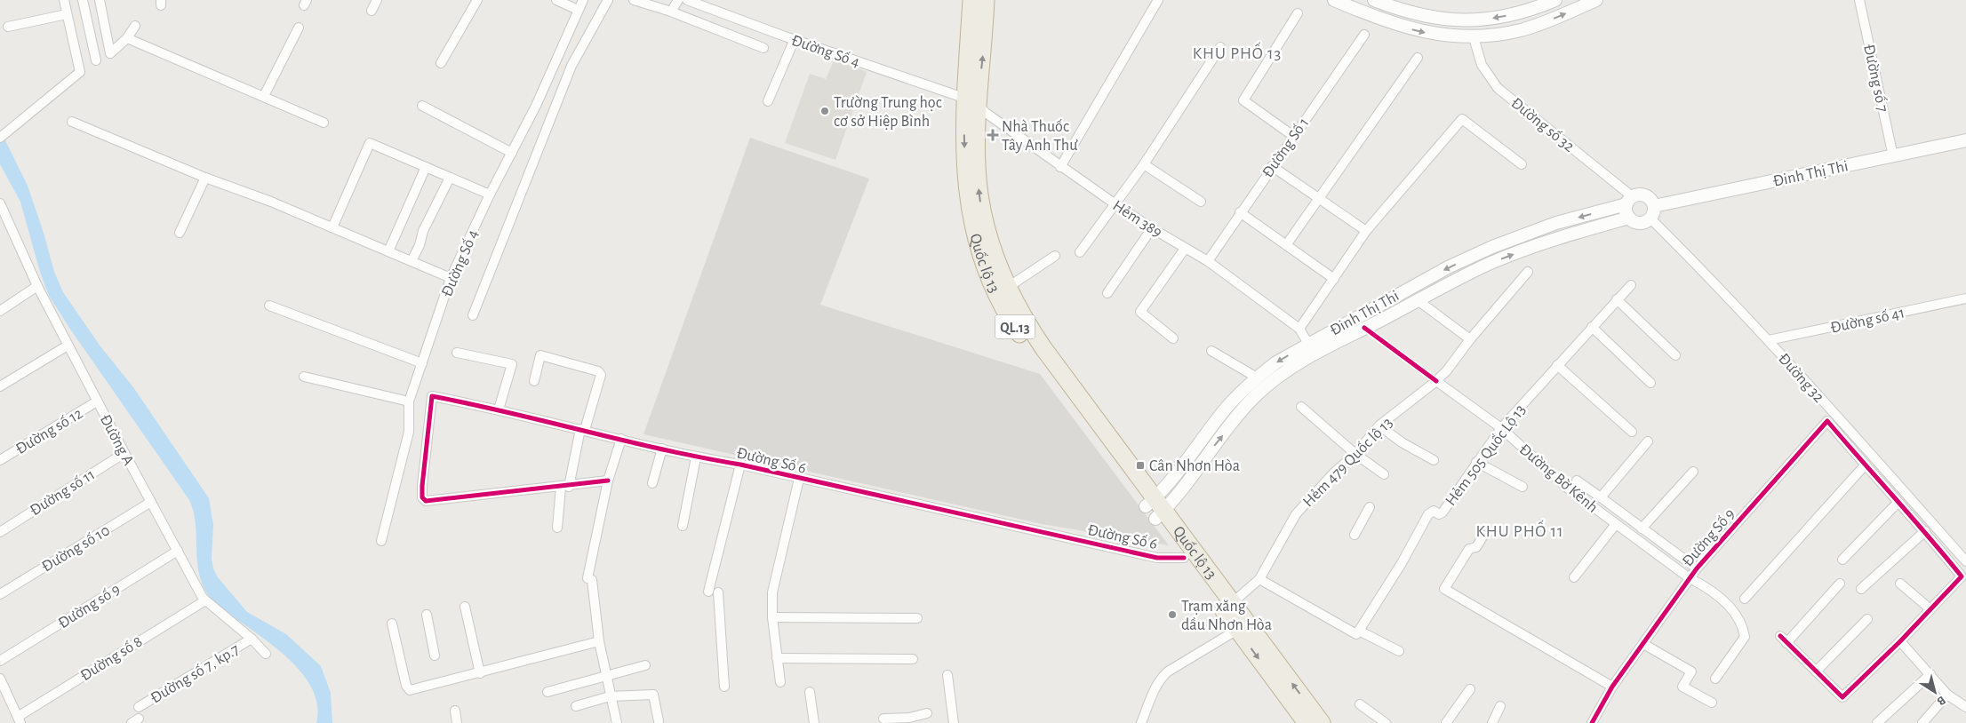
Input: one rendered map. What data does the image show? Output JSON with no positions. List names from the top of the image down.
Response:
{
  "streets": {
    "highway": ["Quốc lộ 13", "QL.13"],
    "street": [
      "Đường Số 4",
      "Đường số 7",
      "Đường số 32",
      "Đường Số 1",
      "Đinh Thị Thi",
      "Hẻm 389",
      "Đường số 41",
      "Đường 32",
      "Đường số 12",
      "Đường A",
      "Hẻm 505 Quốc Lộ 13",
      "Đường Số 6",
      "Hẻm 479 Quốc lộ 13",
      "Đường Bờ Kênh",
      "Đường số 11",
      "Đường Số 9",
      "Đường số 10",
      "Đường số 9",
      "Đường số 8",
      "Đường số 7, kp.7"
    ]
  },
  "crossings": [
    ["Đường Số 4", "Hẻm 389"],
    ["Đường Số 4", "Quốc lộ 13"],
    ["Đường số 7", "Đinh Thị Thi"],
    ["Đường số 32", "Đinh Thị Thi"],
    ["Đường số 32", "Đường 32"],
    ["Đường Số 1", "Hẻm 389"],
    ["Đinh Thị Thi", "Quốc lộ 13"],
    ["Đinh Thị Thi", "Đường 32"],
    ["Hẻm 389", "Quốc lộ 13"],
    ["Quốc lộ 13", "Đường Số 6"],
    ["Quốc lộ 13", "Hẻm 479 Quốc lộ 13"],
    ["Đường số 41", "Đường 32"],
    ["Đường số 12", "Đường A"],
    ["Đường A", "Đường số 11"],
    ["Đường A", "Đường số 10"],
    ["Đường A", "Đường số 9"],
    ["Đường A", "Đường số 8"],
    ["Đường A", "Đường số 7, kp.7"],
    ["Hẻm 505 Quốc Lộ 13", "Đường Bờ Kênh"],
    ["Hẻm 479 Quốc lộ 13", "Đường Bờ Kênh"],
    ["Đường Bờ Kênh", "Đường Số 9"]
  ],
  "districts": ["KHU PHỐ 13", "KHU PHỐ 11"],
  "places": {
    "other": ["Trường Trung học cơ sở Hiệp Bình", "Trạm xăng dầu Nhơn Hòa"],
    "health": ["Nhà Thuốc Tây Anh Thư"],
    "transit": ["Cân Nhơn Hòa"]
  },
  "north": "bottom right"
}
